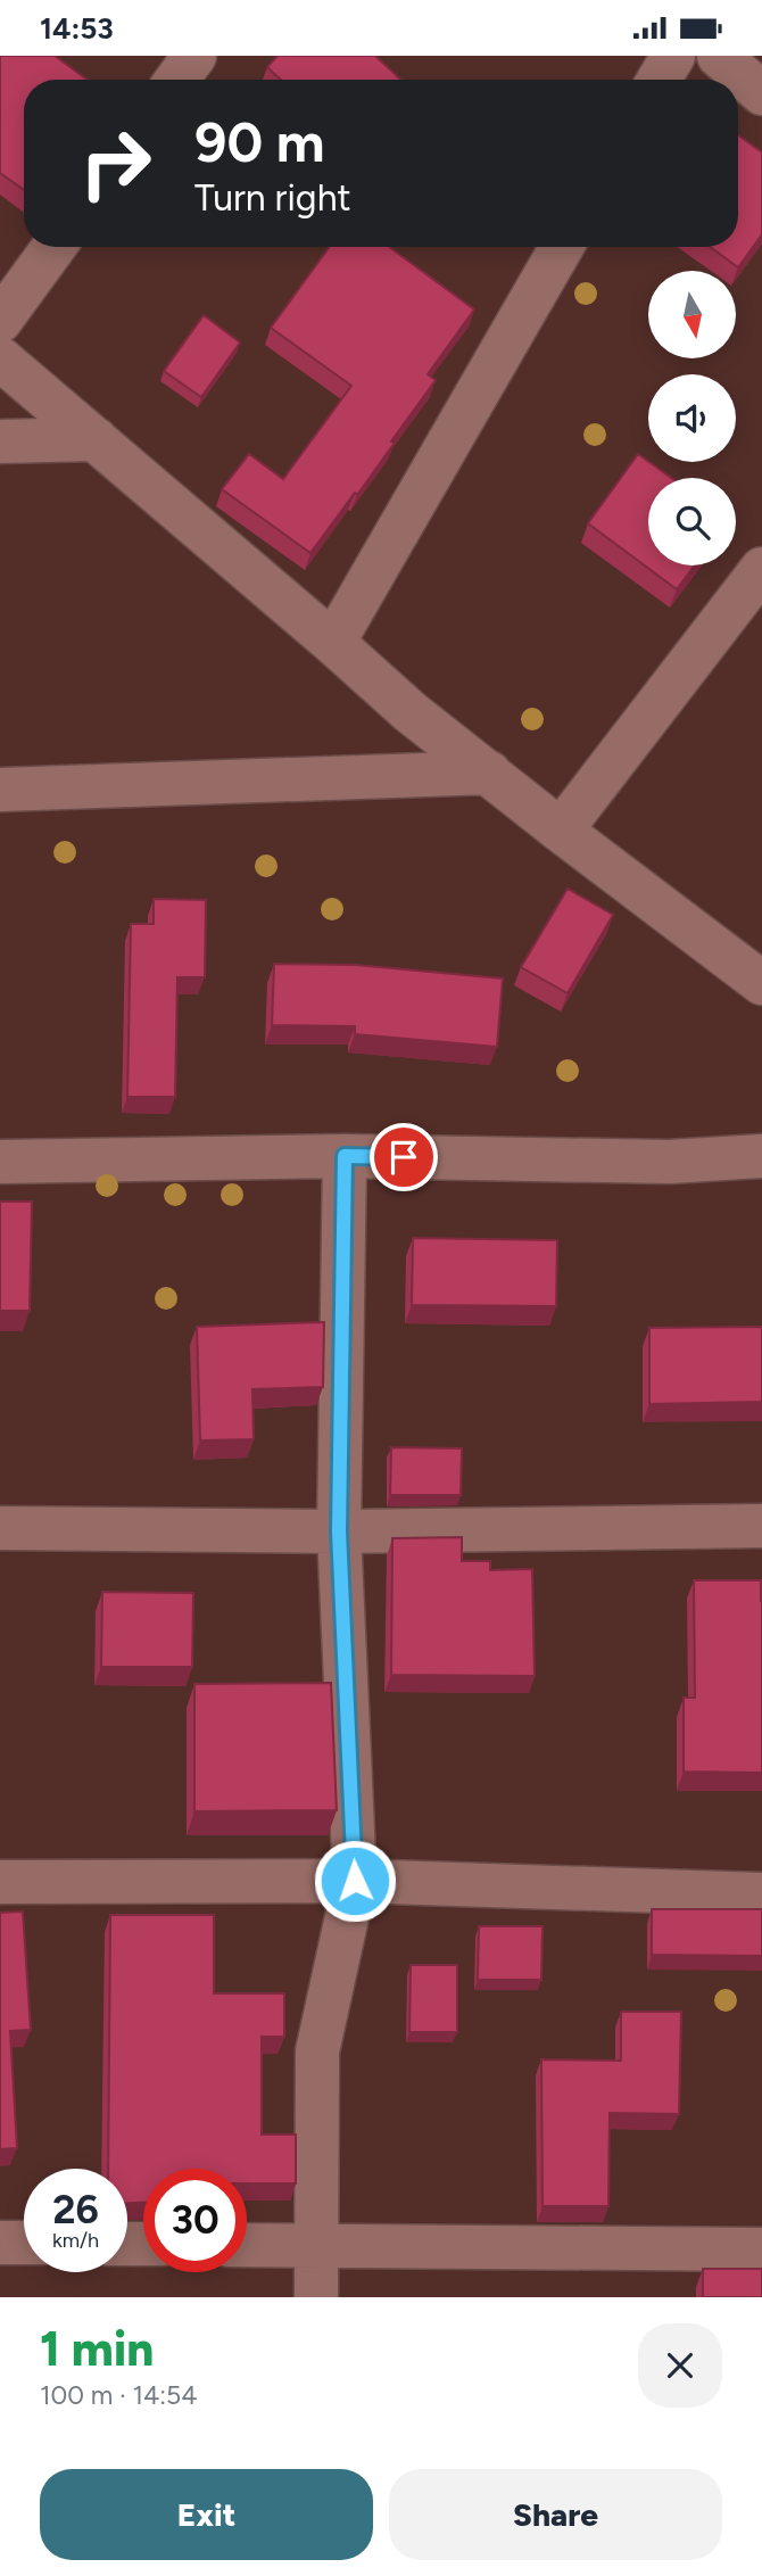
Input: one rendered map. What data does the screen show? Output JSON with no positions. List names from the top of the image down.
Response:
{
  "north": "bottom",
  "page": {
    "status": "14:53",
    "turn": ["90 m", "Turn right"],
    "speed": "26 km/h",
    "limit": "30",
    "heading": ["1 min", "100 m · 14:54"],
    "buttons": ["Exit", "Share"]
  }
}
